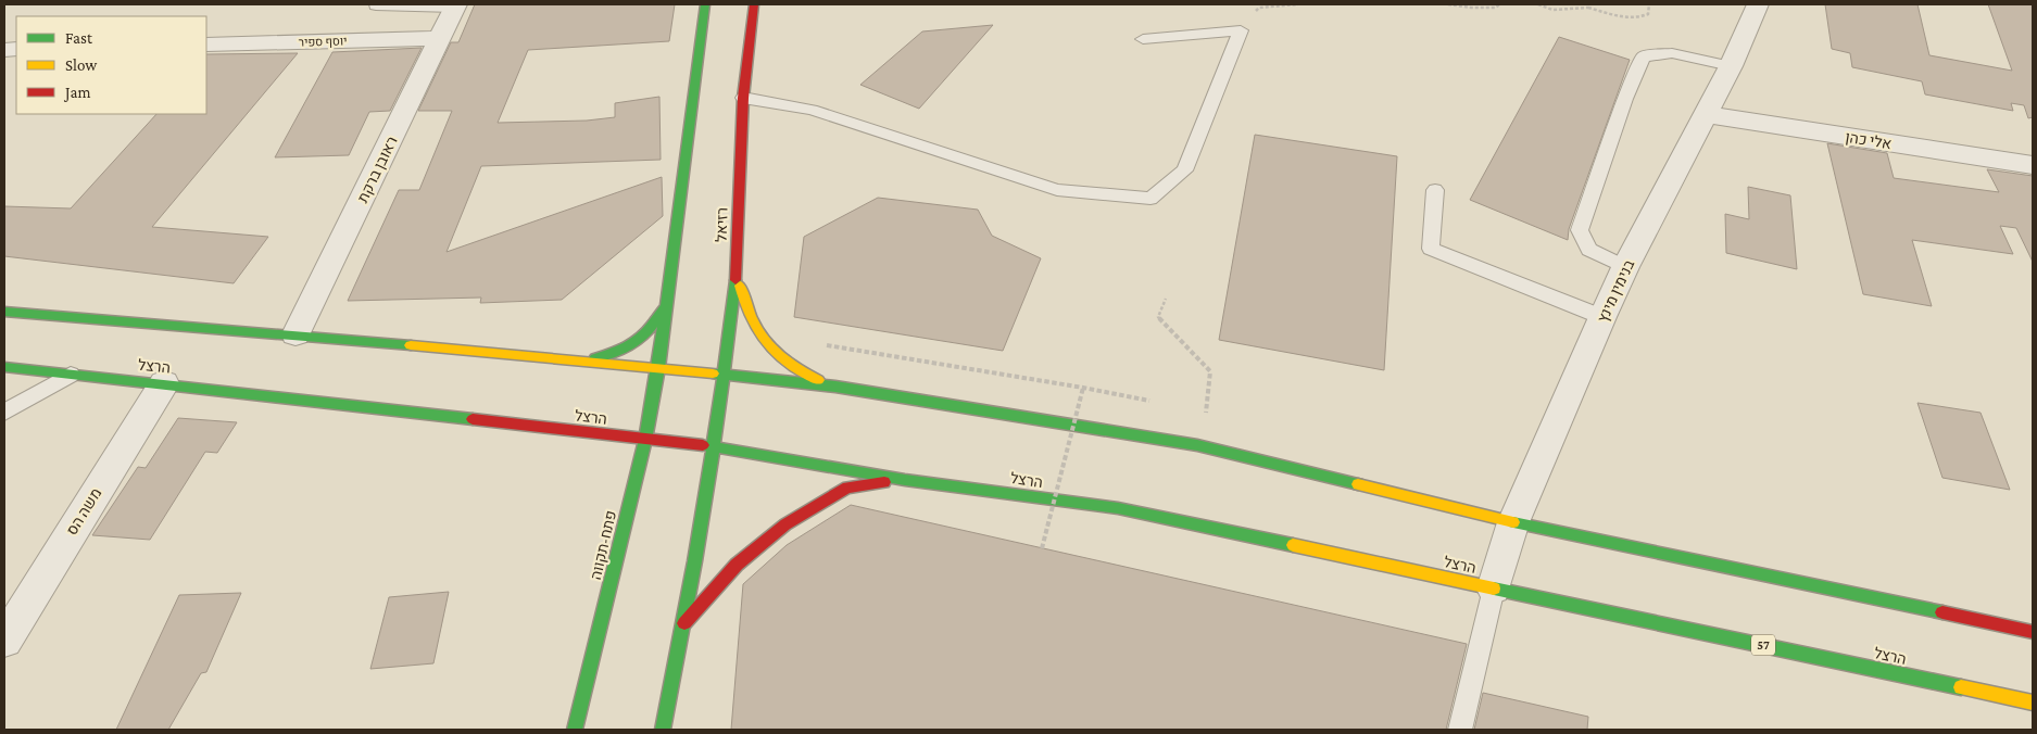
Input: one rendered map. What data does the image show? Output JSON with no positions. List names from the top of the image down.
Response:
{
  "streets": {
    "main road": [
      "רזיאל",
      "הרצל",
      "פתח-תקווה",
      "57"
    ],
    "street": [
      "יוסף ספיר",
      "אלי כהן",
      "ראובן ברקת",
      "בנימין מינץ",
      "משה הס"
    ]
  },
  "crossings": [
    ["יוסף ספיר", "ראובן ברקת"],
    ["אלי כהן", "בנימין מינץ"],
    ["רזיאל", "הרצל"],
    ["בנימין מינץ", "הרצל"],
    ["הרצל", "משה הס"],
    ["הרצל", "פתח-תקווה"]
  ],
  "legend": ["Fast", "Slow", "Jam"]
}
